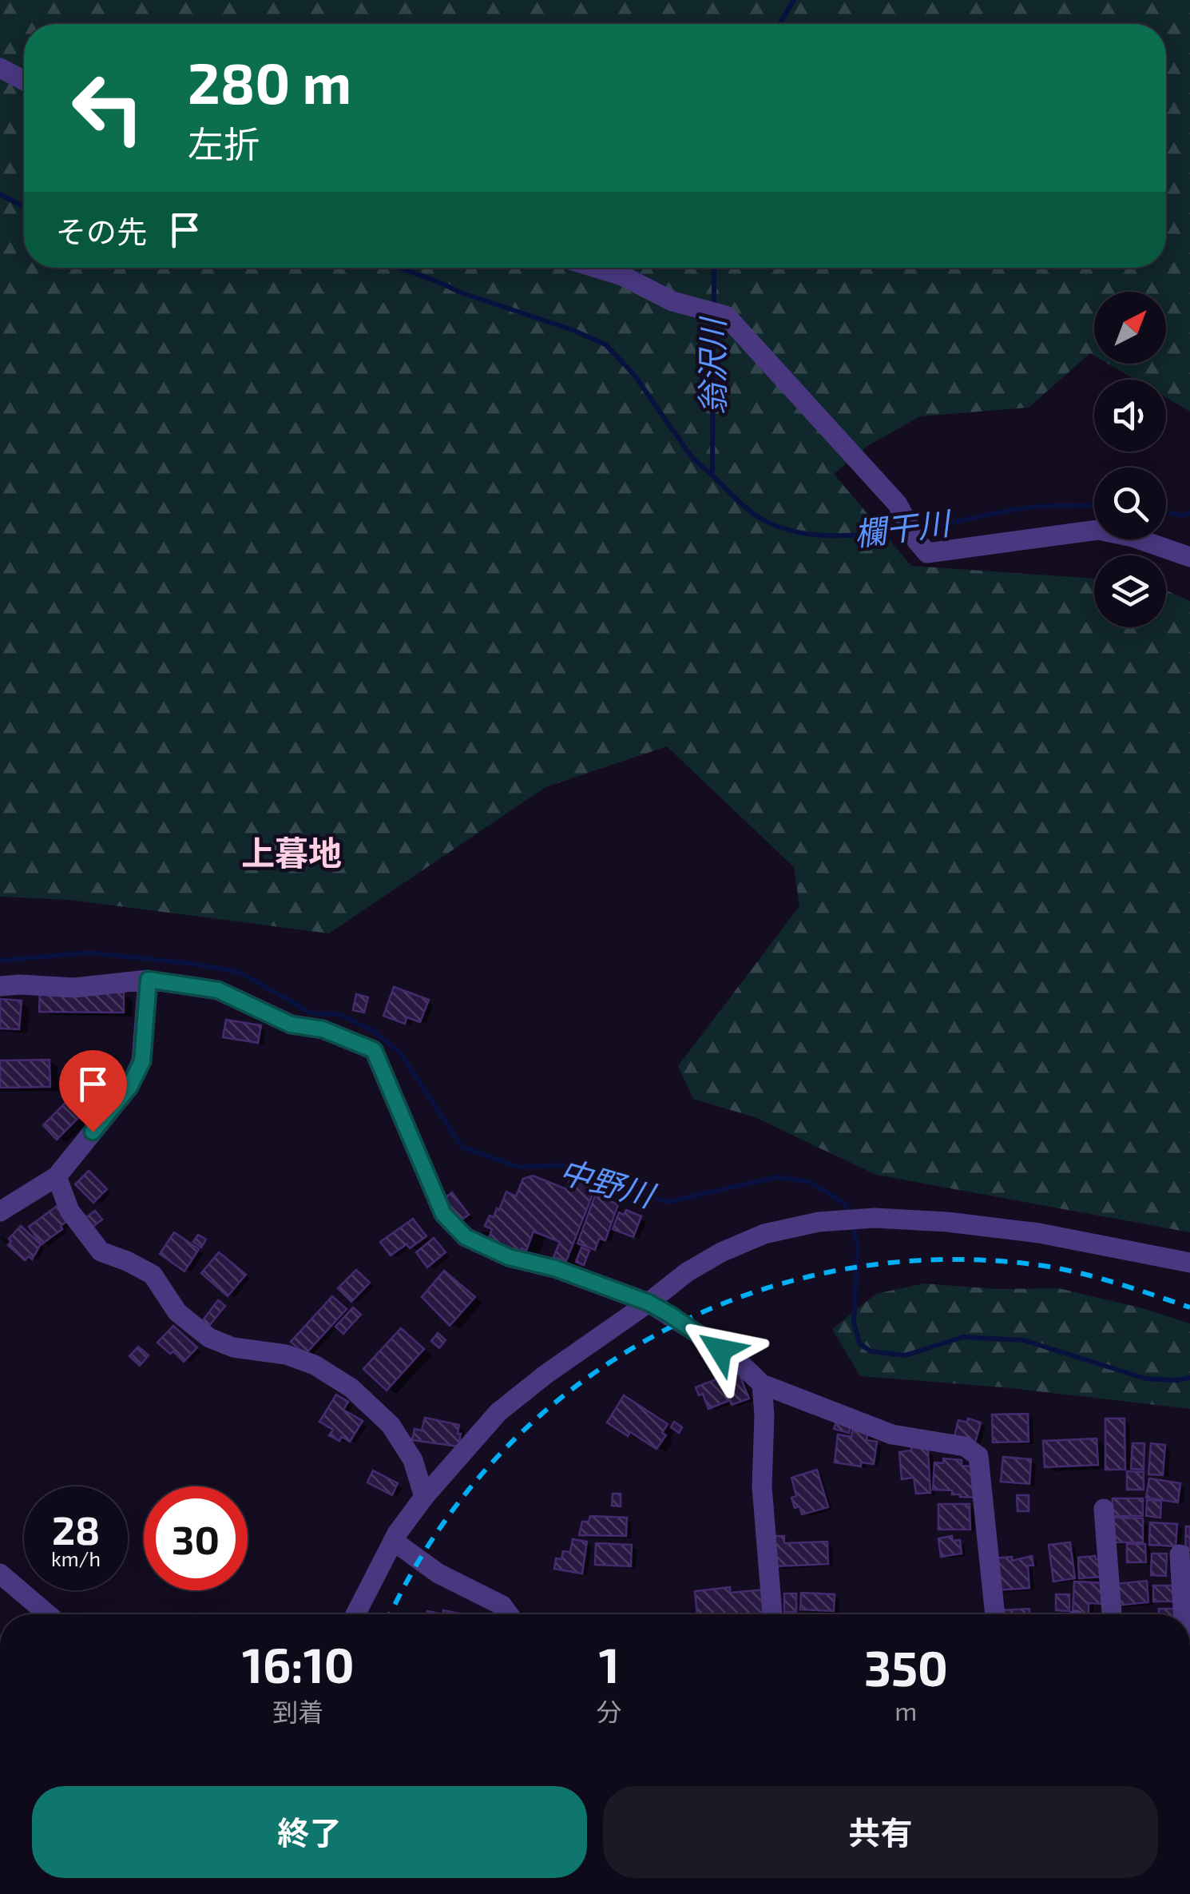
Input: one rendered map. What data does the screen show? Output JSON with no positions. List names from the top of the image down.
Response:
{
  "districts": ["上暮地"],
  "water": ["翁沢川", "欄干川", "中野川"],
  "north": "top right",
  "page": {
    "turn": ["280 m", "左折"],
    "then": "その先",
    "speed": "28 km/h",
    "limit": "30",
    "eta": [
      "16:10",
      "到着",
      "1",
      "分",
      "350",
      "m"
    ],
    "buttons": ["終了", "共有"]
  }
}
